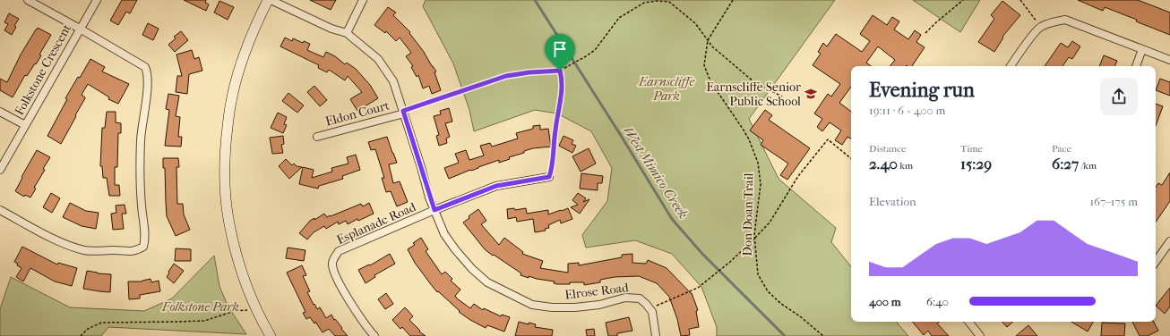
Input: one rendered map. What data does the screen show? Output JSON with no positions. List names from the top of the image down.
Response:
{
  "streets": {
    "street": [
      "Folkstone Crescent",
      "Eldon Court",
      "Esplanade Road",
      "Elrose Road"
    ],
    "path": ["Don Doan Trail"]
  },
  "crossings": [
    ["Eldon Court", "Elrose Road"],
    ["Esplanade Road", "Elrose Road"]
  ],
  "water": ["West Mimico Creek"],
  "parks": ["Earnscliffe Park", "Folkstone Park"],
  "places": {
    "school or university": ["Earnscliffe Senior Public School"]
  },
  "page": {
    "heading": ["Evening run", "19:11 · 6 × 400 m"],
    "stats": [
      ["Distance", "2.40 km"],
      ["Time", "15:29"],
      ["Pace", "6:27 /km"]
    ],
    "chart": ["Elevation", "167–175 m"],
    "list": [
      {
        "name": "400 m",
        "note": "6:40"
      }
    ]
  }
}
